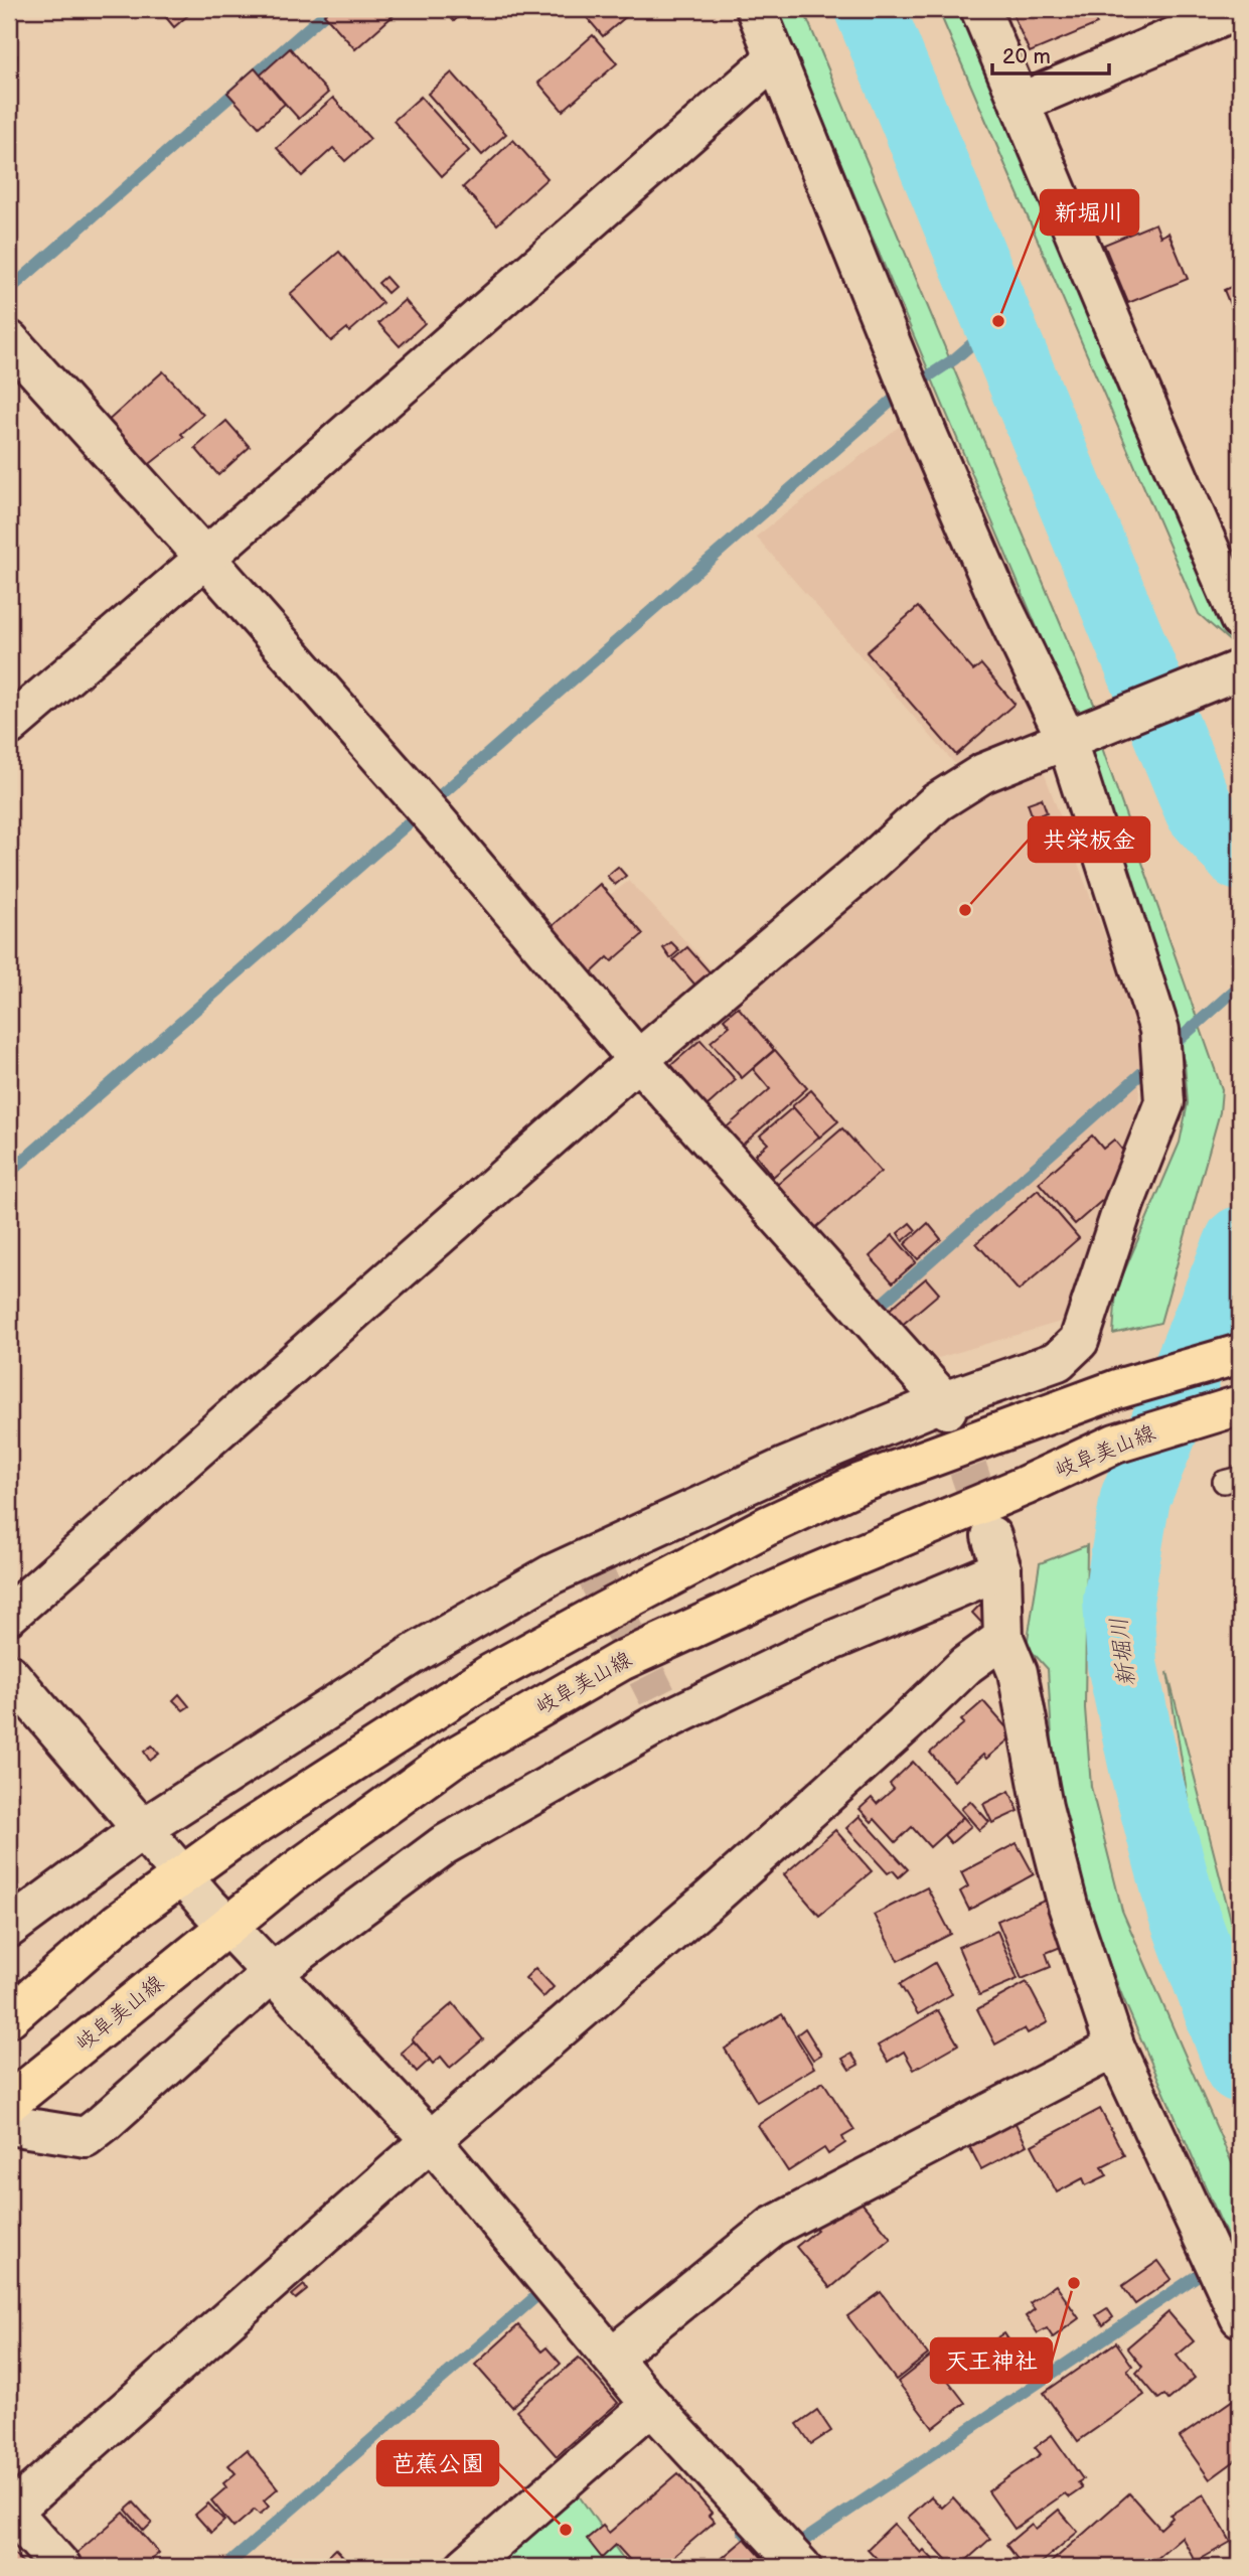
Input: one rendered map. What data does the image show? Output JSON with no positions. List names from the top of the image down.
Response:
{
  "streets": {
    "main road": ["岐阜美山線"]
  },
  "water": ["新堀川"],
  "places": [
    "新堀川",
    "共栄板金",
    "天王神社",
    "芭蕉公園"
  ],
  "scale_bar": "20 m"
}
